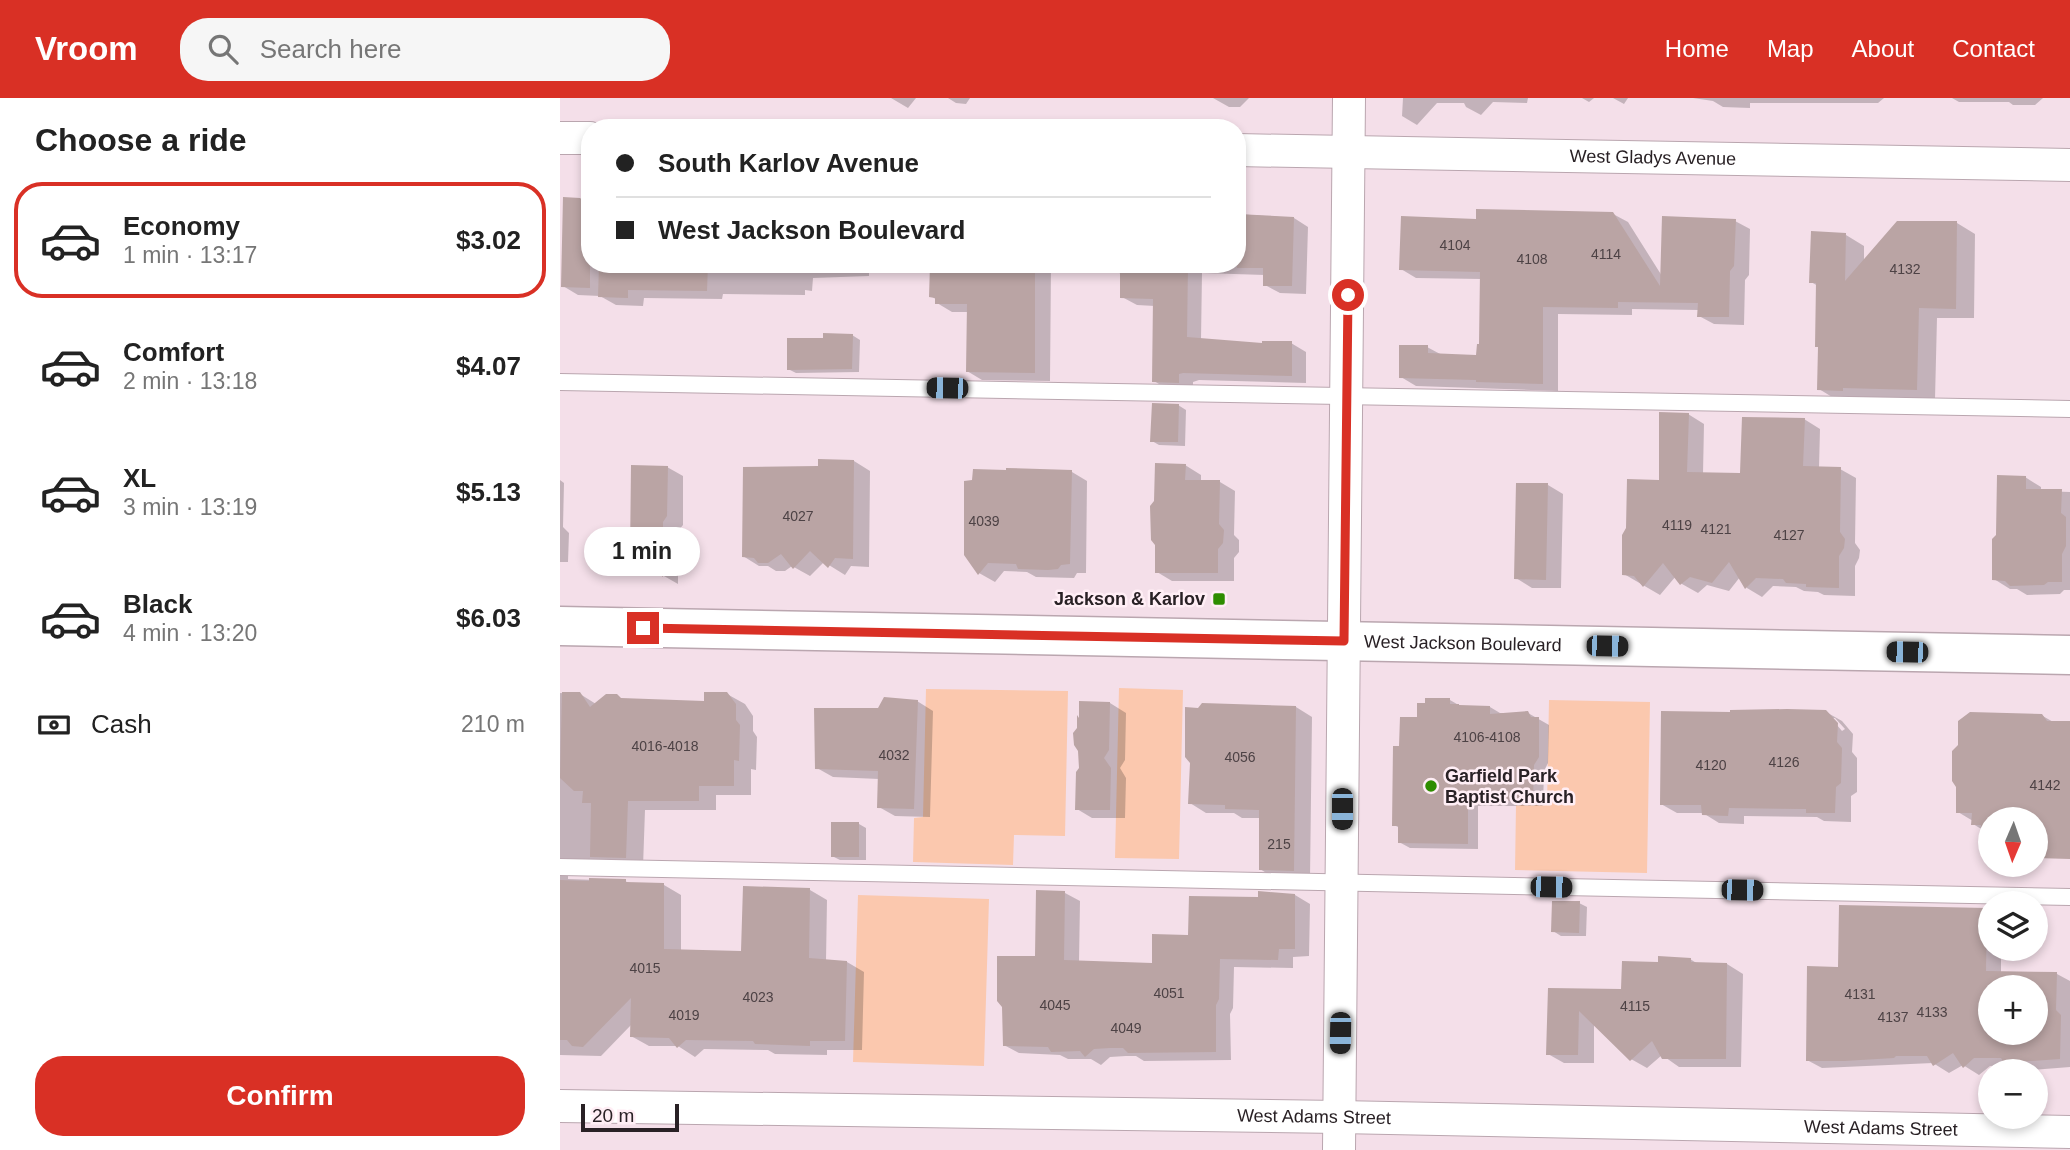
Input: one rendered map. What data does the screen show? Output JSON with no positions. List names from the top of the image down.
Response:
{
  "streets": {
    "street": ["West Gladys Avenue", "West Jackson Boulevard", "West Adams Street"]
  },
  "places": {
    "transit": ["Jackson & Karlov"],
    "other": ["Garfield Park Baptist Church"]
  },
  "house_numbers": [
    "4104",
    "4114",
    "4108",
    "4132",
    "4027",
    "4039",
    "4119",
    "4121",
    "4127",
    "4106-4108",
    "4016-4018",
    "4032",
    "4056",
    "4126",
    "4120",
    "4142",
    "215",
    "4015",
    "4051",
    "4131",
    "4023",
    "4045",
    "4115",
    "4133",
    "4019",
    "4137",
    "4049"
  ],
  "scale_bar": "20 m",
  "north": "bottom",
  "page": {
    "header": "Vroom",
    "search": "Search here",
    "nav": [
      "Home",
      "Map",
      "About",
      "Contact"
    ],
    "heading": "Choose a ride",
    "banner": ["South Karlov Avenue", "West Jackson Boulevard"],
    "list": [
      {
        "name": "Economy",
        "note": "1 min · 13:17",
        "value": "$3.02"
      },
      {
        "name": "Comfort",
        "note": "2 min · 13:18",
        "value": "$4.07"
      },
      {
        "name": "XL",
        "note": "3 min · 13:19",
        "value": "$5.13"
      },
      {
        "name": "Black",
        "note": "4 min · 13:20",
        "value": "$6.03"
      }
    ],
    "bubble": "1 min",
    "pay": ["Cash", "210 m"],
    "map_buttons": ["+", "−"],
    "buttons": "Confirm",
    "scale": "20 m"
  }
}
